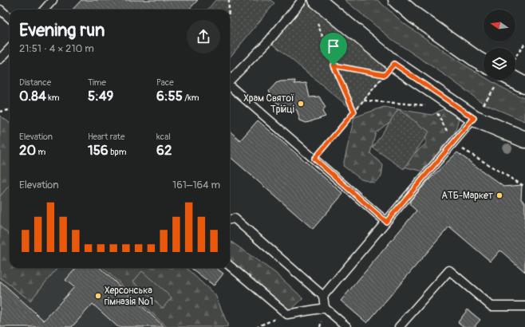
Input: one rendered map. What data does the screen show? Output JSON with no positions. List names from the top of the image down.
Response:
{
  "places": ["Храм Святої Трійці", "АТБ-Маркет", "Херсонська гімназія №1"],
  "north": "left",
  "page": {
    "heading": ["Evening run", "21:51 · 4 × 210 m"],
    "stats": [
      ["Distance", "0.84 km"],
      ["Time", "5:49"],
      ["Pace", "6:55 /km"],
      ["Elevation", "20 m"],
      ["Heart rate", "156 bpm"],
      ["kcal", "62"]
    ],
    "chart": ["Elevation", "161–164 m"]
  }
}
